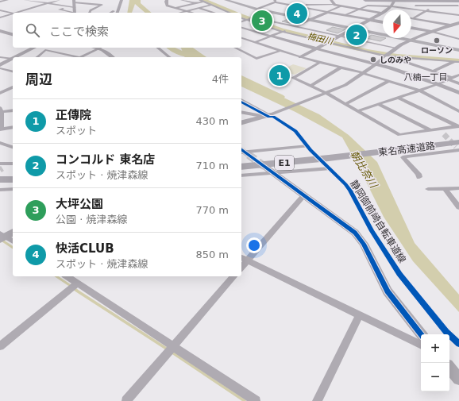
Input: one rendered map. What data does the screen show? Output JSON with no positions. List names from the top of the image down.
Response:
{
  "streets": {
    "highway": ["東名高速道路", "E1"],
    "cycle path": ["静岡御前崎自転車道線"]
  },
  "districts": ["八楠一丁目"],
  "water": ["梅田川", "朝比奈川"],
  "places": ["ローソン", "しのみや"],
  "north": "bottom",
  "page": {
    "pins": [
      "4",
      "3",
      "2",
      "1"
    ],
    "search": "ここで検索",
    "heading": ["周辺", "4件"],
    "list": [
      {
        "mark": "1",
        "name": "正傳院",
        "note": "スポット",
        "value": "430 m"
      },
      {
        "mark": "2",
        "name": "コンコルド 東名店",
        "note": "スポット · 焼津森線",
        "value": "710 m"
      },
      {
        "mark": "3",
        "name": "大坪公園",
        "note": "公園 · 焼津森線",
        "value": "770 m"
      },
      {
        "mark": "4",
        "name": "快活CLUB",
        "note": "スポット · 焼津森線",
        "value": "850 m"
      }
    ],
    "map_buttons": ["+", "−"]
  }
}
